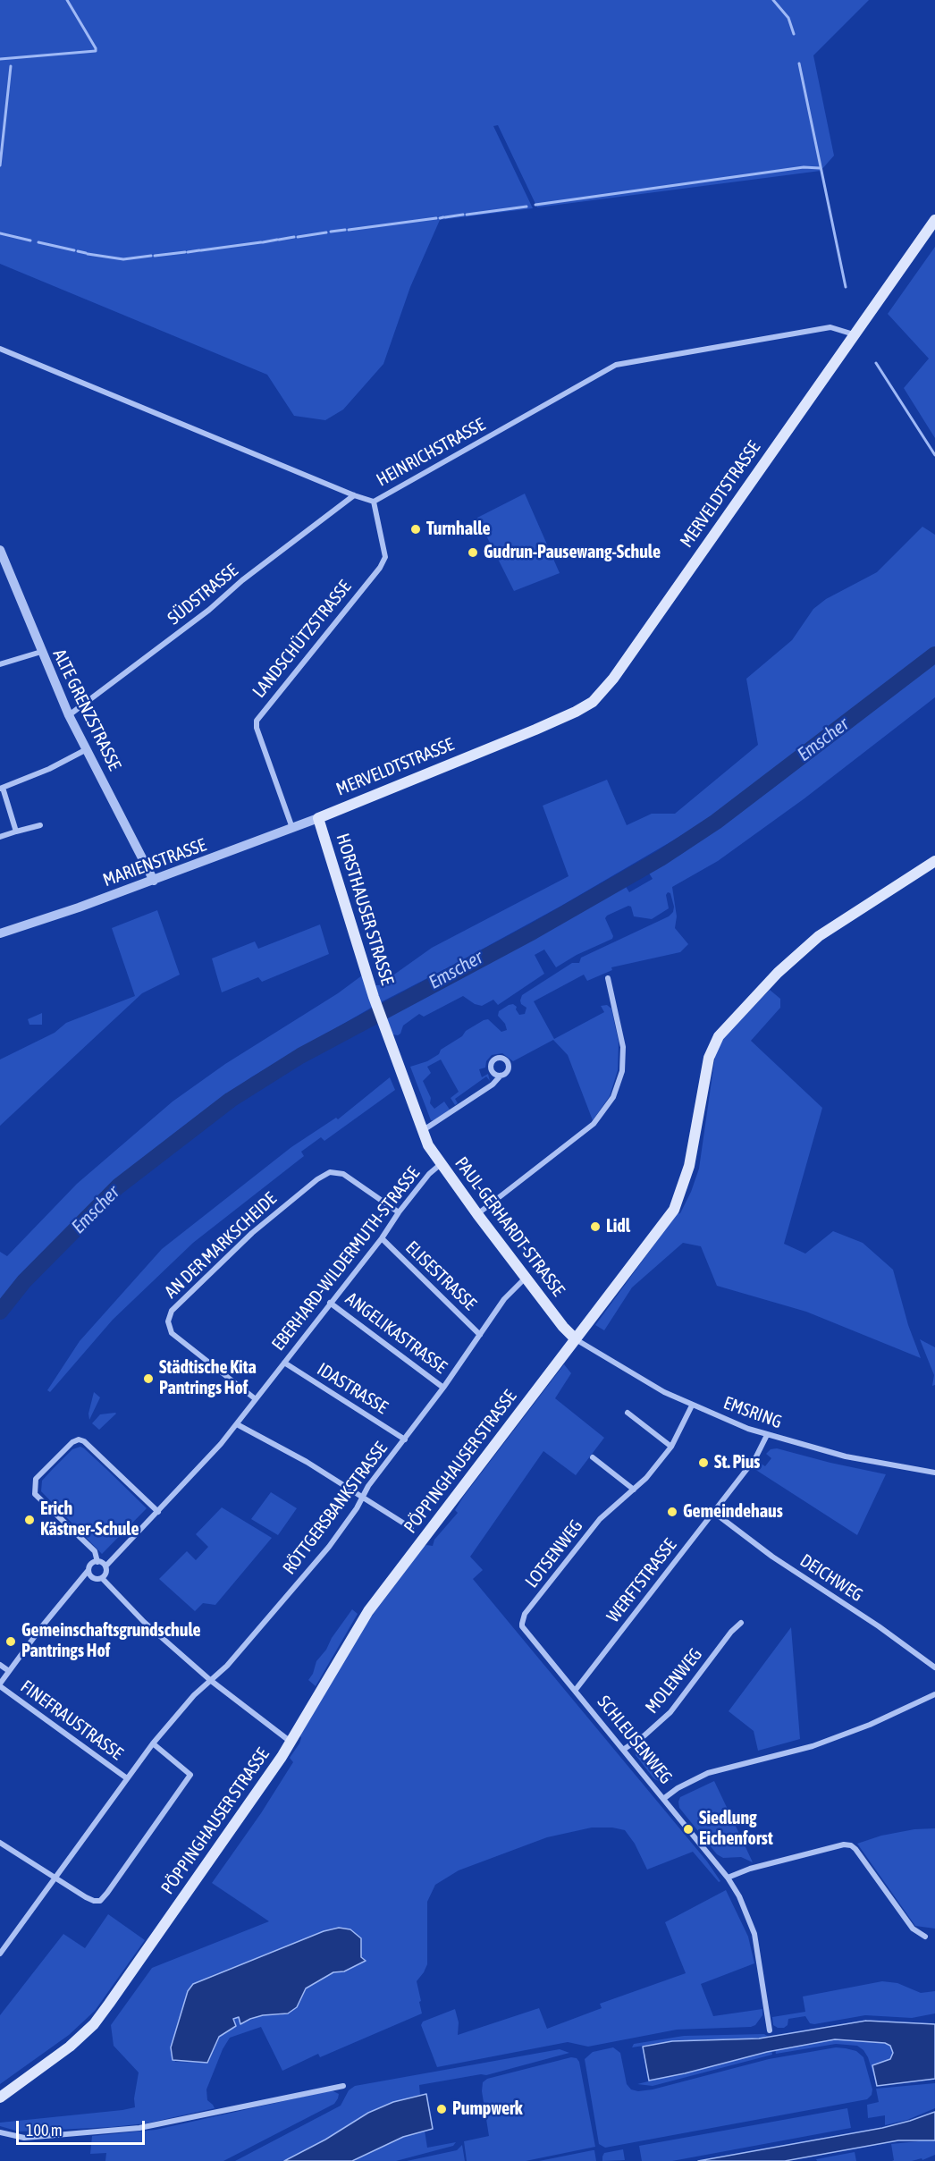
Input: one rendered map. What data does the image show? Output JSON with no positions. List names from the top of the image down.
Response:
{
  "streets": {
    "main road": [
      "MERVELDTSTRASSE",
      "HORSTHAUSER STRASSE",
      "PAUL-GERHARDT-STRASSE",
      "PÖPPINGHAUSER STRASSE"
    ],
    "street": [
      "HEINRICHSTRASSE",
      "SÜDSTRASSE",
      "LANDSCHÜTZSTRASSE",
      "ALTE GRENZSTRASSE",
      "MARIENSTRASSE",
      "AN DER MARKSCHEIDE",
      "EBERHARD-WILDERMUTH-STRASSE",
      "ELISESTRASSE",
      "ANGELIKASTRASSE",
      "IDASTRASSE",
      "EMSRING",
      "RÖTTGERSBANKSTRASSE",
      "LOTSENWEG",
      "DEICHWEG",
      "WERFTSTRASSE",
      "MOLENWEG",
      "FINEFRAUSTRASSE",
      "SCHLEUSENWEG"
    ]
  },
  "crossings": [
    ["HEINRICHSTRASSE", "MERVELDTSTRASSE"],
    ["HEINRICHSTRASSE", "SÜDSTRASSE"],
    ["HEINRICHSTRASSE", "LANDSCHÜTZSTRASSE"],
    ["MERVELDTSTRASSE", "MARIENSTRASSE"],
    ["MERVELDTSTRASSE", "HORSTHAUSER STRASSE"],
    ["SÜDSTRASSE", "ALTE GRENZSTRASSE"],
    ["LANDSCHÜTZSTRASSE", "MARIENSTRASSE"],
    ["ALTE GRENZSTRASSE", "MARIENSTRASSE"],
    ["MARIENSTRASSE", "HORSTHAUSER STRASSE"],
    ["HORSTHAUSER STRASSE", "PAUL-GERHARDT-STRASSE"],
    ["PAUL-GERHARDT-STRASSE", "EBERHARD-WILDERMUTH-STRASSE"],
    ["PAUL-GERHARDT-STRASSE", "EMSRING"],
    ["PAUL-GERHARDT-STRASSE", "PÖPPINGHAUSER STRASSE"],
    ["PAUL-GERHARDT-STRASSE", "RÖTTGERSBANKSTRASSE"],
    ["AN DER MARKSCHEIDE", "EBERHARD-WILDERMUTH-STRASSE"],
    ["EBERHARD-WILDERMUTH-STRASSE", "ELISESTRASSE"],
    ["EBERHARD-WILDERMUTH-STRASSE", "ANGELIKASTRASSE"],
    ["EBERHARD-WILDERMUTH-STRASSE", "IDASTRASSE"],
    ["ELISESTRASSE", "RÖTTGERSBANKSTRASSE"],
    ["ANGELIKASTRASSE", "RÖTTGERSBANKSTRASSE"],
    ["IDASTRASSE", "RÖTTGERSBANKSTRASSE"],
    ["EMSRING", "PÖPPINGHAUSER STRASSE"],
    ["EMSRING", "LOTSENWEG"],
    ["EMSRING", "WERFTSTRASSE"],
    ["RÖTTGERSBANKSTRASSE", "FINEFRAUSTRASSE"],
    ["LOTSENWEG", "SCHLEUSENWEG"],
    ["DEICHWEG", "WERFTSTRASSE"],
    ["WERFTSTRASSE", "SCHLEUSENWEG"],
    ["MOLENWEG", "SCHLEUSENWEG"]
  ],
  "water": ["Emscher"],
  "places": [
    "Turnhalle",
    "Gudrun-Pausewang-Schule",
    "Lidl",
    "Städtische Kita Pantrings Hof",
    "St. Pius",
    "Gemeindehaus",
    "Erich Kästner-Schule",
    "Gemeinschaftsgrundschule Pantrings Hof",
    "Siedlung Eichenforst",
    "Pumpwerk"
  ],
  "scale_bar": "100 m"
}
